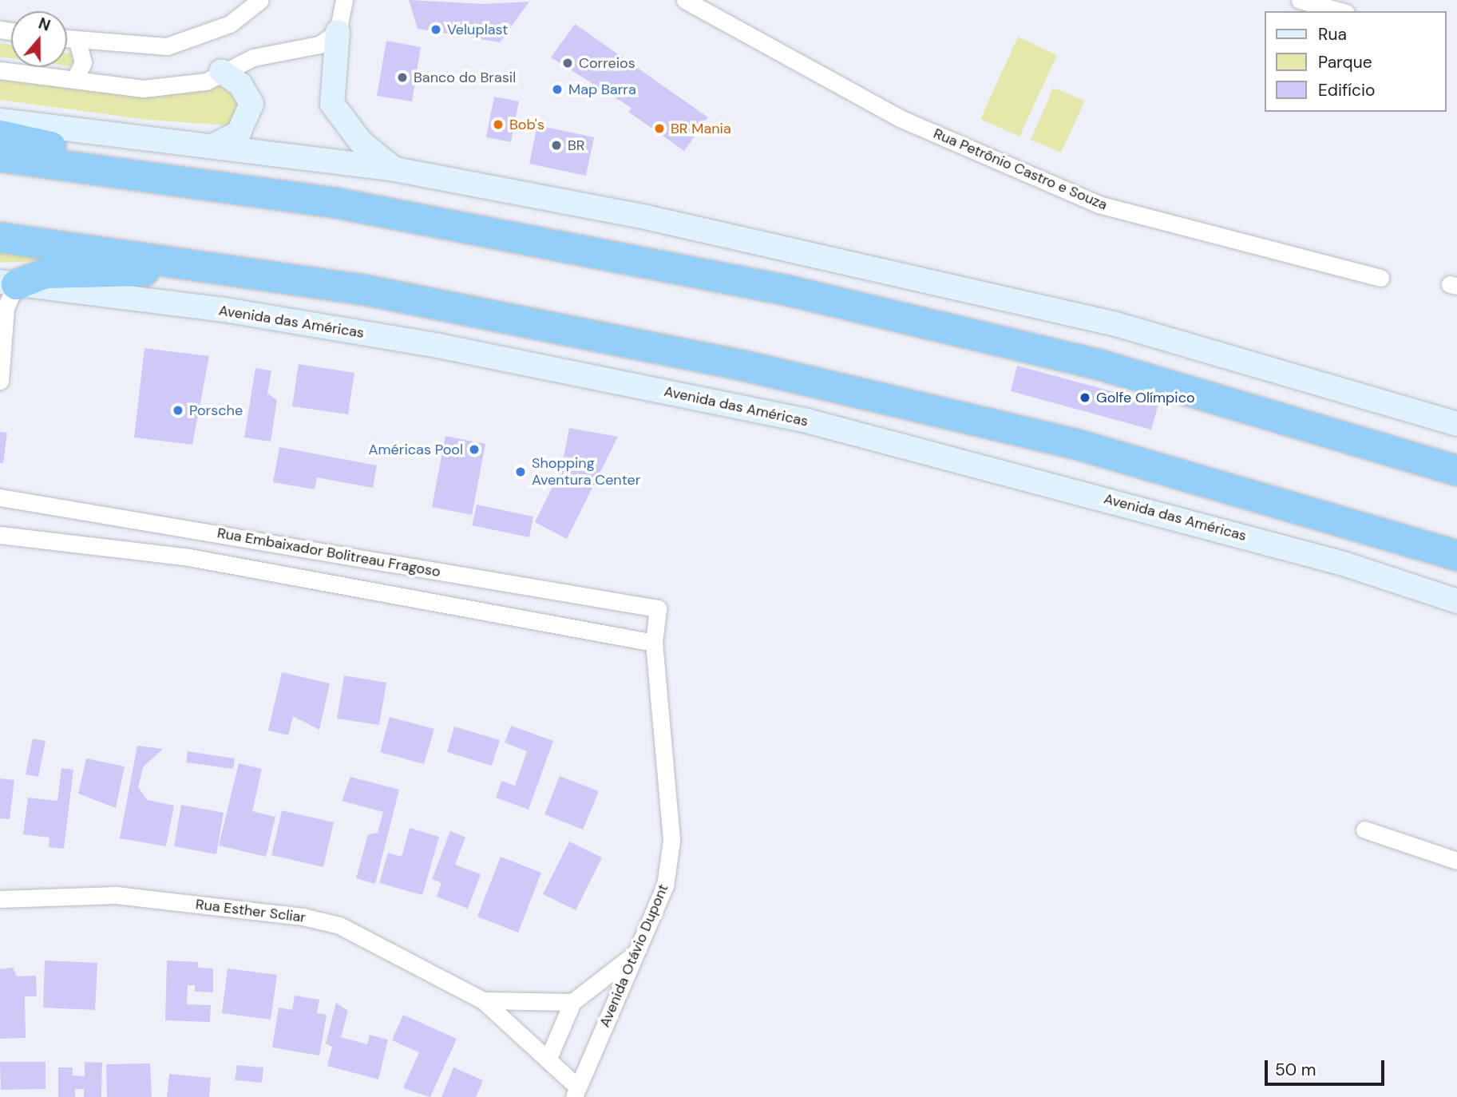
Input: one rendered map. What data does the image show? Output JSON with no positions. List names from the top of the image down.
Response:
{
  "streets": {
    "main road": ["Avenida das Américas"],
    "street": [
      "Rua Petrônio Castro e Souza",
      "Rua Embaixador Bolitreau Fragoso",
      "Rua Esther Scliar",
      "Avenida Otávio Dupont"
    ]
  },
  "crossings": [
    ["Rua Embaixador Bolitreau Fragoso", "Avenida Otávio Dupont"],
    ["Rua Esther Scliar", "Avenida Otávio Dupont"]
  ],
  "places": [
    "Veluplast",
    "Correios",
    "Banco do Brasil",
    "Map Barra",
    "Bob's",
    "BR Mania",
    "BR",
    "Golfe Olímpico",
    "Porsche",
    "Américas Pool",
    "Shopping Aventura Center"
  ],
  "legend": ["Rua", "Parque", "Edifício"],
  "scale_bar": "50 m",
  "north": "top"
}
